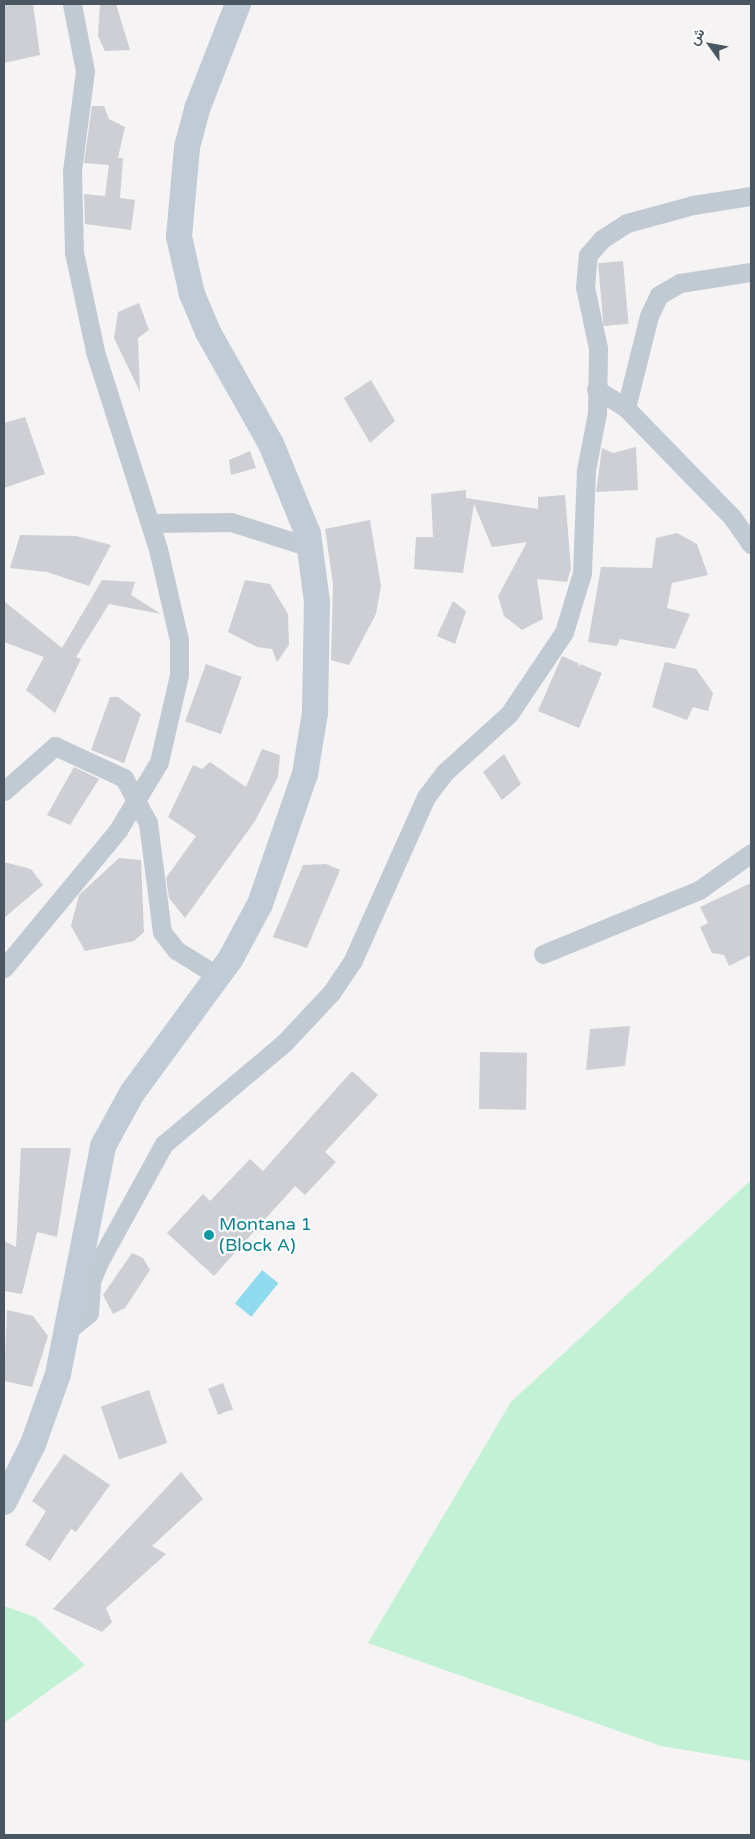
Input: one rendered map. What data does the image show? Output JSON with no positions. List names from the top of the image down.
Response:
{
  "places": ["Montana 1 (Block A)"],
  "north": "top left"
}
